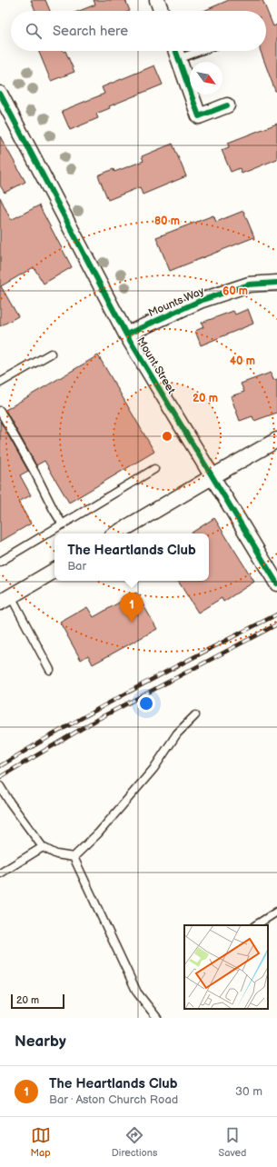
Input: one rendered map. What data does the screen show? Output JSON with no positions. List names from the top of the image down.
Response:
{
  "streets": {
    "street": ["Mounts Way", "Mount Street"]
  },
  "crossings": [
    ["Mounts Way", "Mount Street"]
  ],
  "scale_bar": "20 m",
  "north": "bottom right",
  "page": {
    "search": "Search here",
    "popup": ["The Heartlands Club", "Bar"],
    "pins": "1",
    "scale": "20 m",
    "heading": "Nearby",
    "list": [
      {
        "mark": "1",
        "name": "The Heartlands Club",
        "note": "Bar · Aston Church Road",
        "value": "30 m"
      }
    ],
    "nav": ["Map", "Directions", "Saved"]
  },
  "rings": [
    "80 m",
    "60 m",
    "40 m",
    "20 m"
  ]
}
